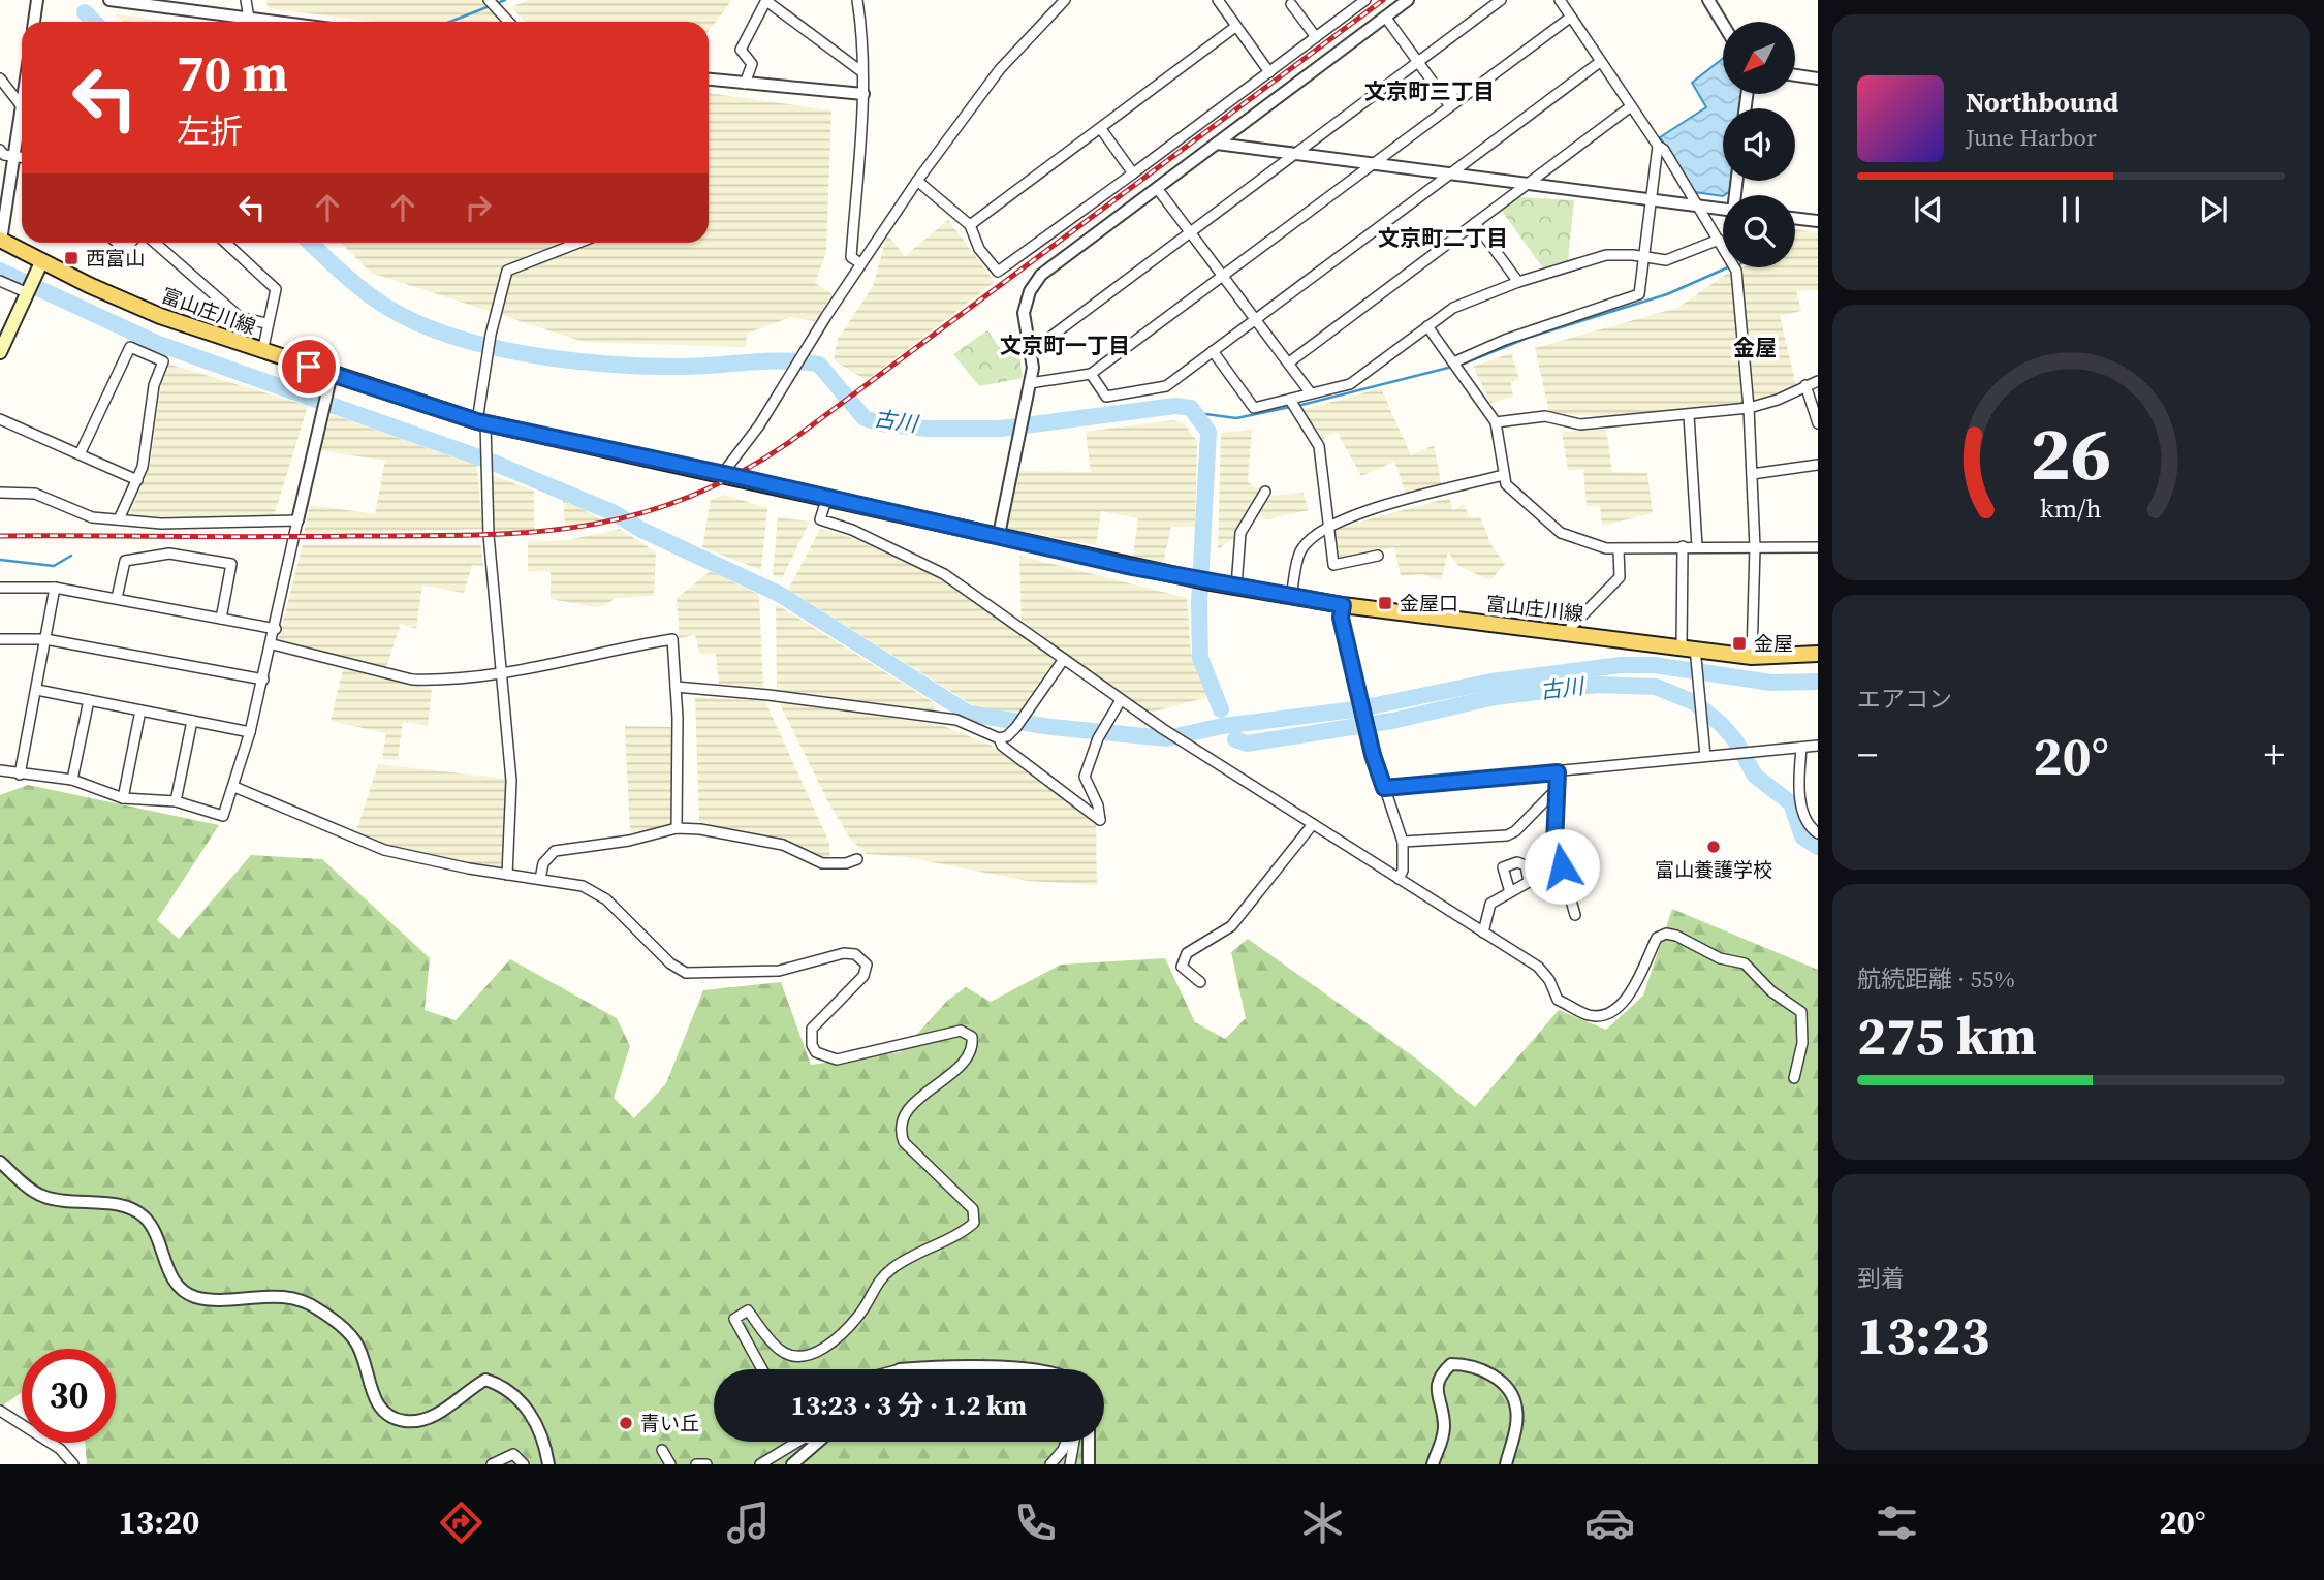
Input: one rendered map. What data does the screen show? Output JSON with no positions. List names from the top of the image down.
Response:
{
  "streets": {
    "main road": ["富山庄川線"]
  },
  "districts": [
    "文京町三丁目",
    "文京町二丁目",
    "文京町一丁目",
    "金屋"
  ],
  "water": ["古川"],
  "places": {
    "transit": ["西富山", "金屋口", "金屋"],
    "other": ["富山養護学校", "青い丘"]
  },
  "north": "bottom left",
  "page": {
    "turn": ["70 m", "左折"],
    "song": ["Northbound", "June Harbor"],
    "tile": [
      "エアコン",
      ["航続距離 · 55%", "275 km"],
      ["到着", "13:23"]
    ],
    "heat": ["−", "20°", "+"],
    "limit": "30",
    "trip": "13:23 · 3 分 · 1.2 km",
    "tabs": ["13:20", "20°"],
    "gauge": ["26", "km/h"]
  }
}
